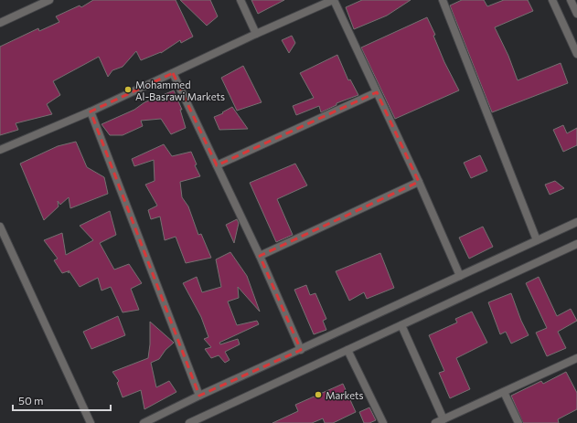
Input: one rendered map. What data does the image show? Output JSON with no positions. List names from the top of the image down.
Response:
{
  "places": ["Mohammed Al-Basrawi Markets", "Markets"],
  "scale_bar": "50 m"
}
